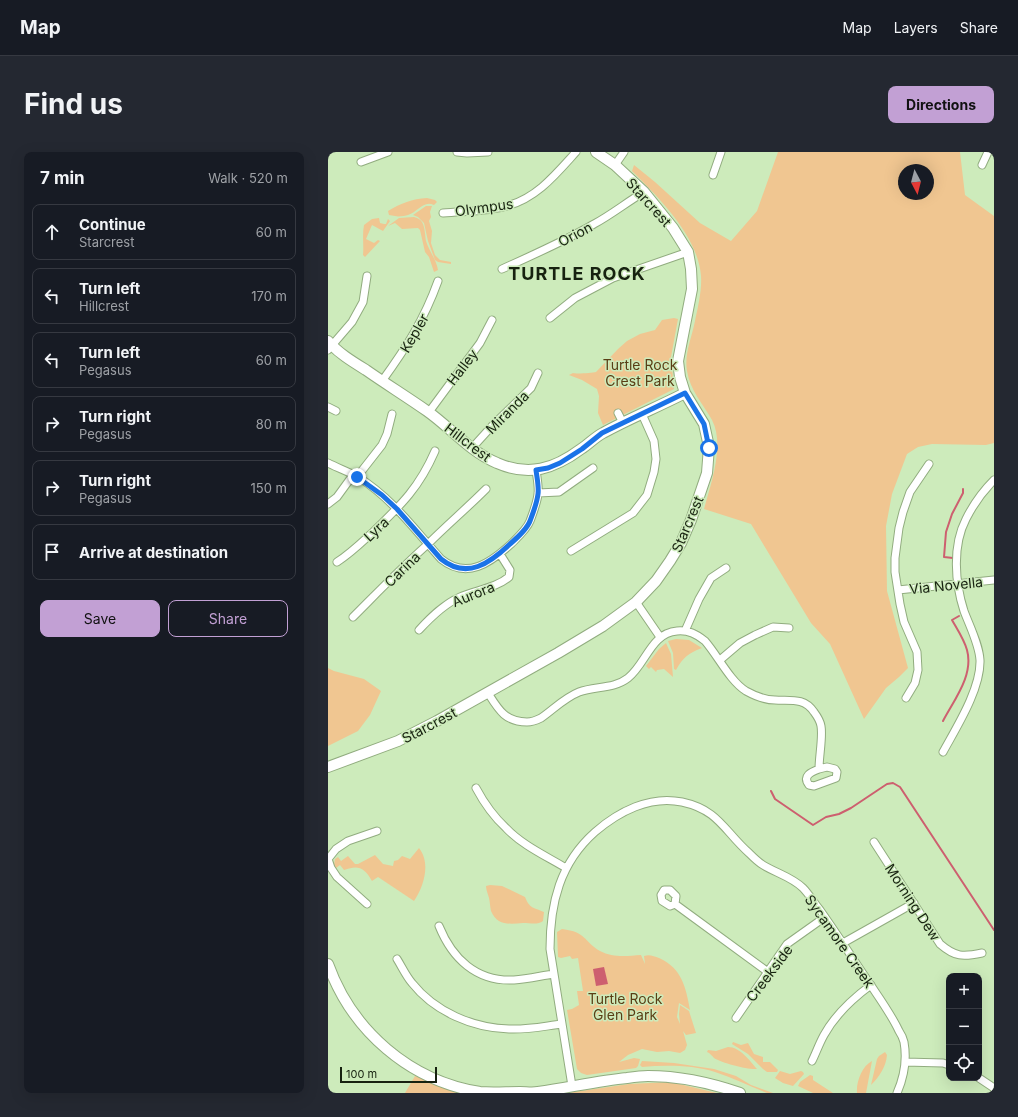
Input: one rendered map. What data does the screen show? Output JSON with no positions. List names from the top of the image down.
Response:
{
  "streets": {
    "street": [
      "Starcrest",
      "Olympus",
      "Orion",
      "Kepler",
      "Halley",
      "Miranda",
      "Hillcrest",
      "Lyra",
      "Carina",
      "Via Novella",
      "Aurora",
      "Morning Dew",
      "Sycamore Creek",
      "Creekside"
    ]
  },
  "crossings": [
    ["Starcrest", "Orion"],
    ["Starcrest", "Hillcrest"],
    ["Kepler", "Hillcrest"],
    ["Halley", "Hillcrest"],
    ["Miranda", "Hillcrest"],
    ["Sycamore Creek", "Creekside"]
  ],
  "districts": ["TURTLE ROCK"],
  "parks": ["Turtle Rock Crest Park", "Turtle Rock Glen Park"],
  "scale_bar": "100 m",
  "north": "bottom",
  "page": {
    "header": "Map",
    "nav": ["Map", "Layers", "Share"],
    "buttons": [
      "Directions",
      ["Save", "Share"]
    ],
    "title": "Find us",
    "heading": ["7 min", "Walk · 520 m"],
    "list": [
      ["Continue", "Starcrest", "60 m"],
      ["Turn left", "Hillcrest", "170 m"],
      ["Turn left", "Pegasus", "60 m"],
      ["Turn right", "Pegasus", "80 m"],
      ["Turn right", "Pegasus", "150 m"],
      "Arrive at destination"
    ],
    "map_buttons": ["+", "−"],
    "scale": "100 m"
  }
}
